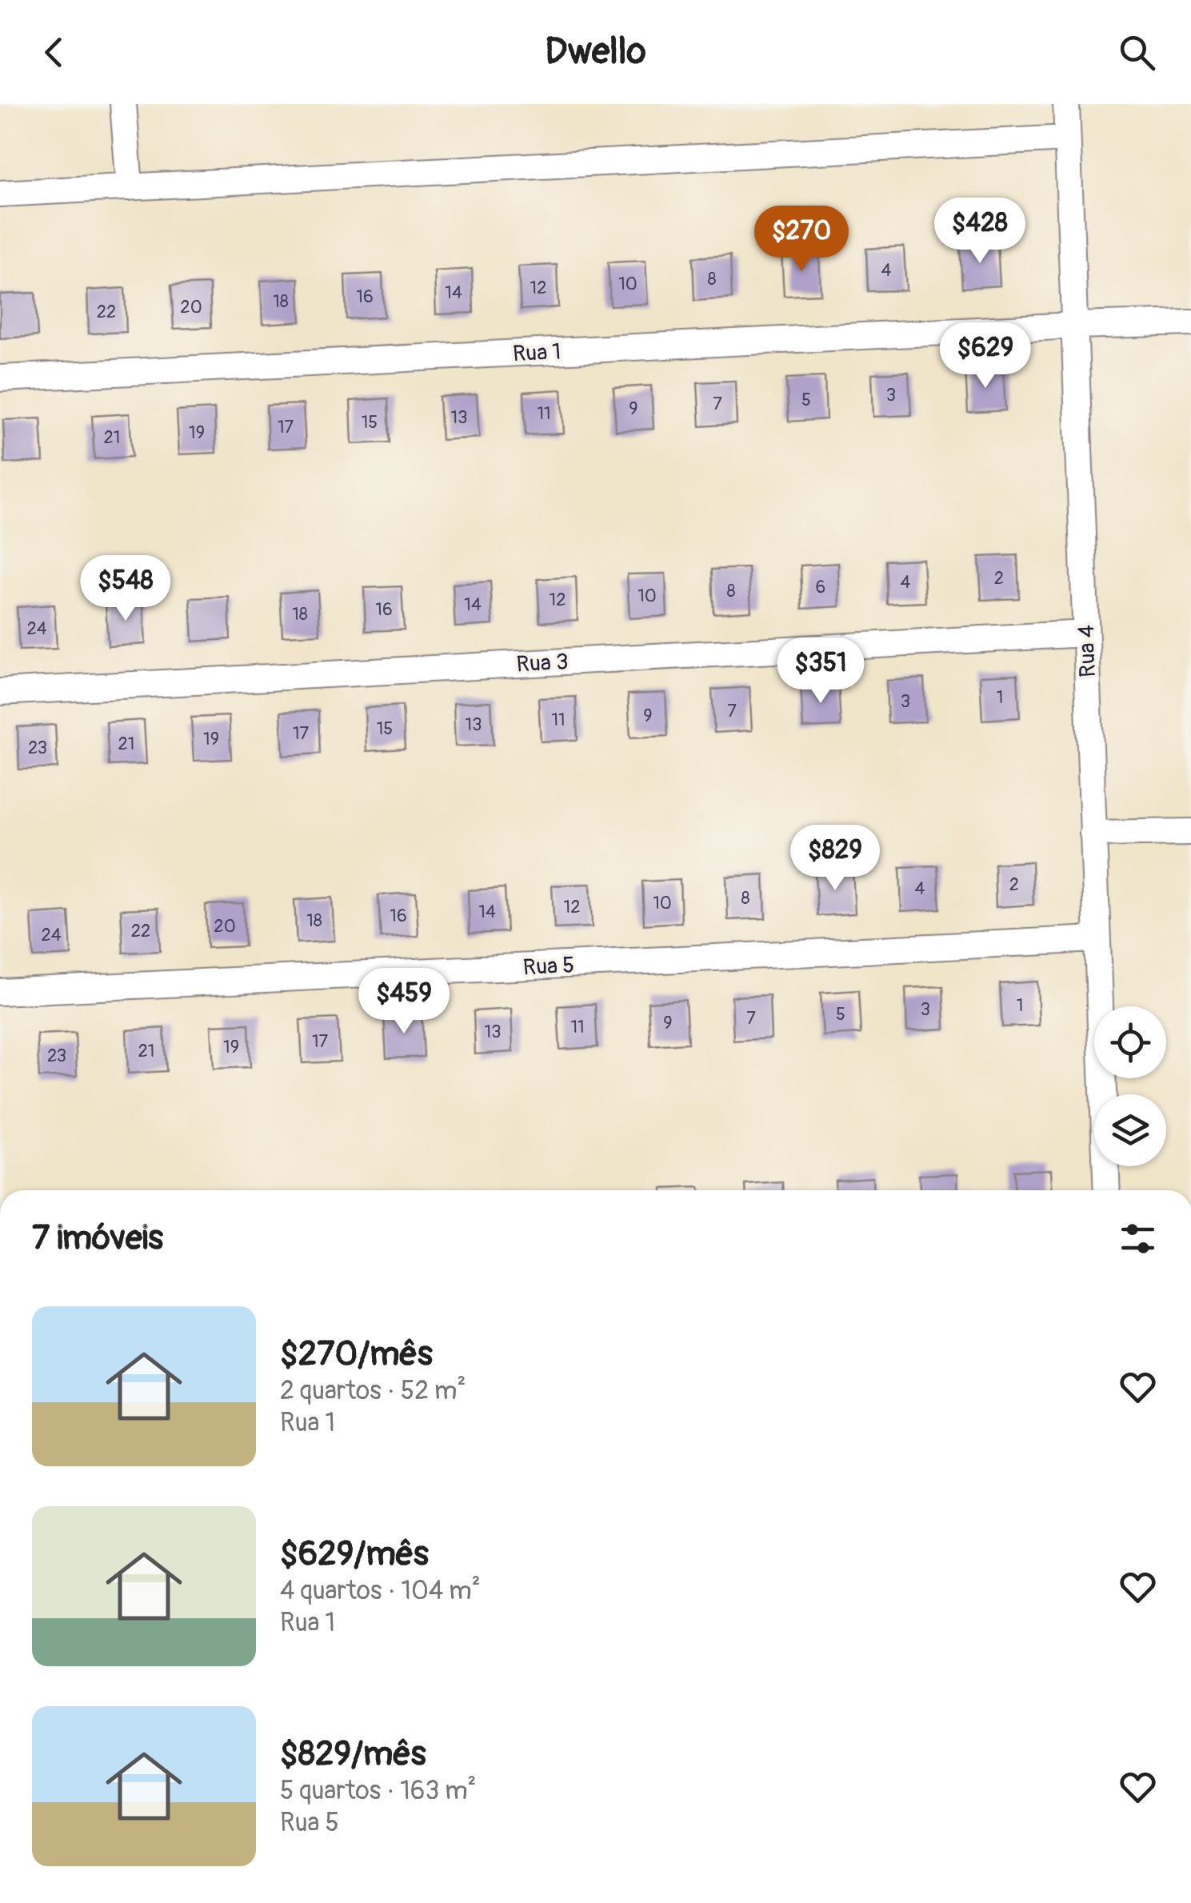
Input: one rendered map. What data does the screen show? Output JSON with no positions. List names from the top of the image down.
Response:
{
  "streets": {
    "street": [
      "Rua 1",
      "Rua 4",
      "Rua 3",
      "Rua 5"
    ]
  },
  "crossings": [
    ["Rua 1", "Rua 4"],
    ["Rua 4", "Rua 3"],
    ["Rua 4", "Rua 5"]
  ],
  "house_numbers": [
    "4",
    "8",
    "10",
    "12",
    "14",
    "16",
    "18",
    "20",
    "22",
    "3",
    "5",
    "7",
    "9",
    "11",
    "13",
    "15",
    "17",
    "19",
    "21",
    "2",
    "4",
    "6",
    "8",
    "10",
    "12",
    "14",
    "16",
    "18",
    "24",
    "1",
    "3",
    "7",
    "9",
    "11",
    "13",
    "15",
    "17",
    "19",
    "21",
    "23",
    "2",
    "4",
    "8",
    "10",
    "12",
    "14",
    "16",
    "18",
    "20",
    "22",
    "24",
    "1",
    "3",
    "5",
    "7",
    "9",
    "11",
    "13",
    "17",
    "19",
    "21",
    "23"
  ],
  "page": {
    "header": "Dwello",
    "price": [
      "$428",
      "$270",
      "$629",
      "$548",
      "$351",
      "$829",
      "$459"
    ],
    "heading": "7 imóveis",
    "list": [
      {
        "name": "$270/mês",
        "note": "2 quartos · 52 m² · Rua 1"
      },
      {
        "name": "$629/mês",
        "note": "4 quartos · 104 m² · Rua 1"
      },
      {
        "name": "$829/mês",
        "note": "5 quartos · 163 m² · Rua 5"
      }
    ]
  }
}
